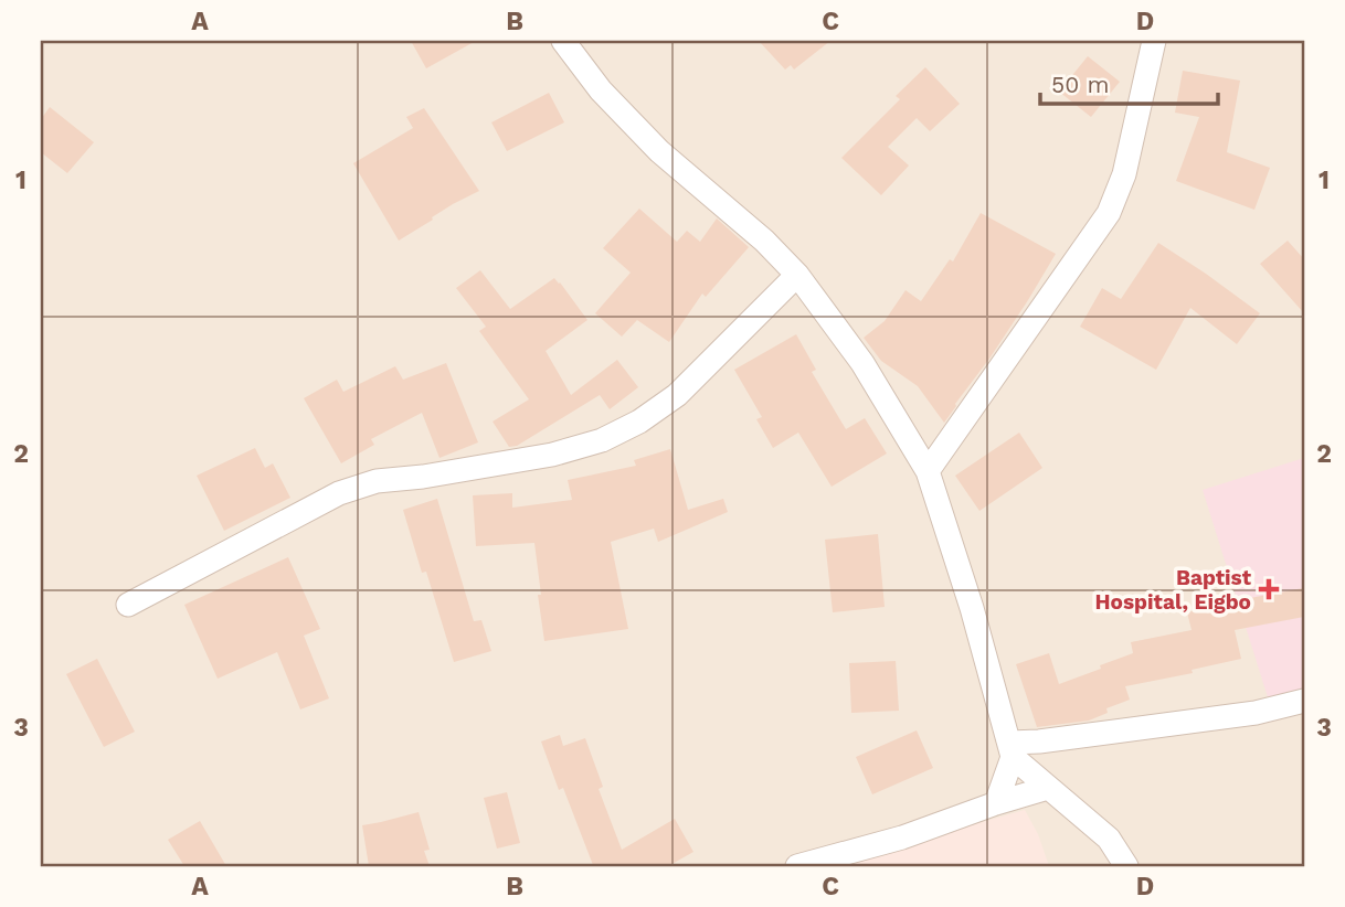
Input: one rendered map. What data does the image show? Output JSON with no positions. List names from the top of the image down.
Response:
{
  "places": {
    "health": ["Baptist Hospital, Eigbo"]
  },
  "scale_bar": "50 m",
  "grid": {
    "columns": [
      "A",
      "B",
      "C",
      "D"
    ],
    "rows": ["1", "2", "3"]
  }
}
